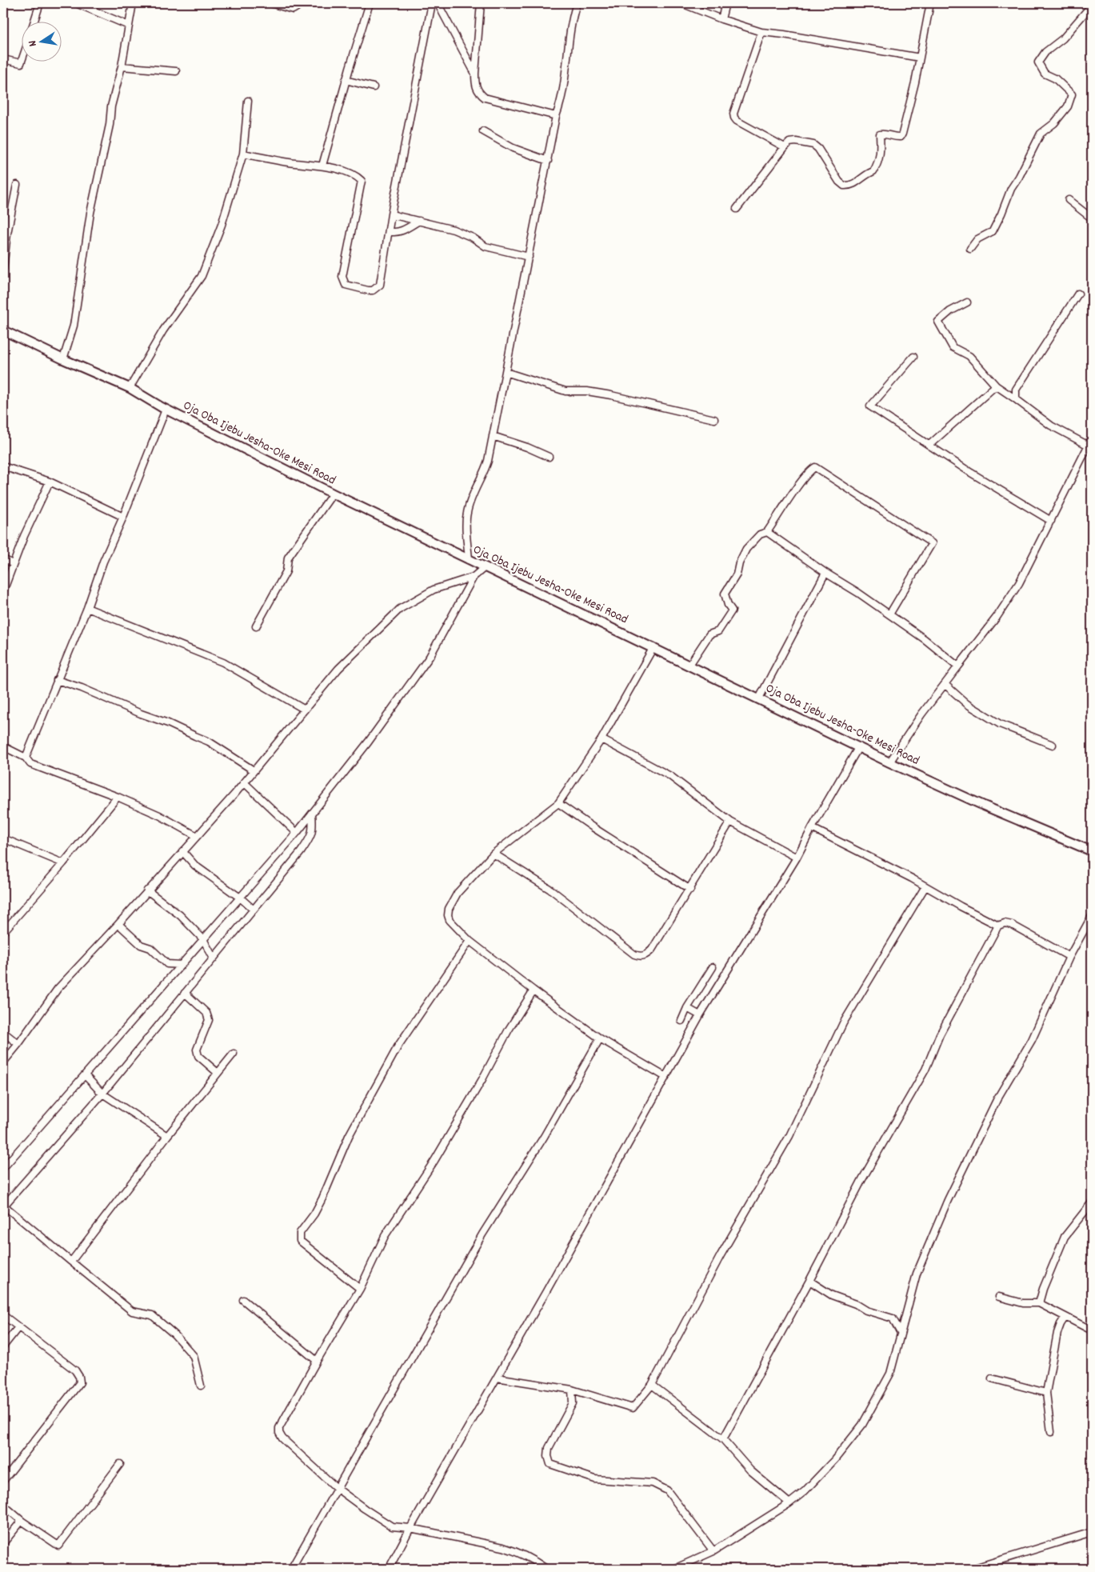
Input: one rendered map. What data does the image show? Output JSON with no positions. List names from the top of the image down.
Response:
{
  "streets": {
    "main road": ["Oja Oba Ijebu Jesha-Oke Mesi Road"]
  },
  "north": "left"
}
